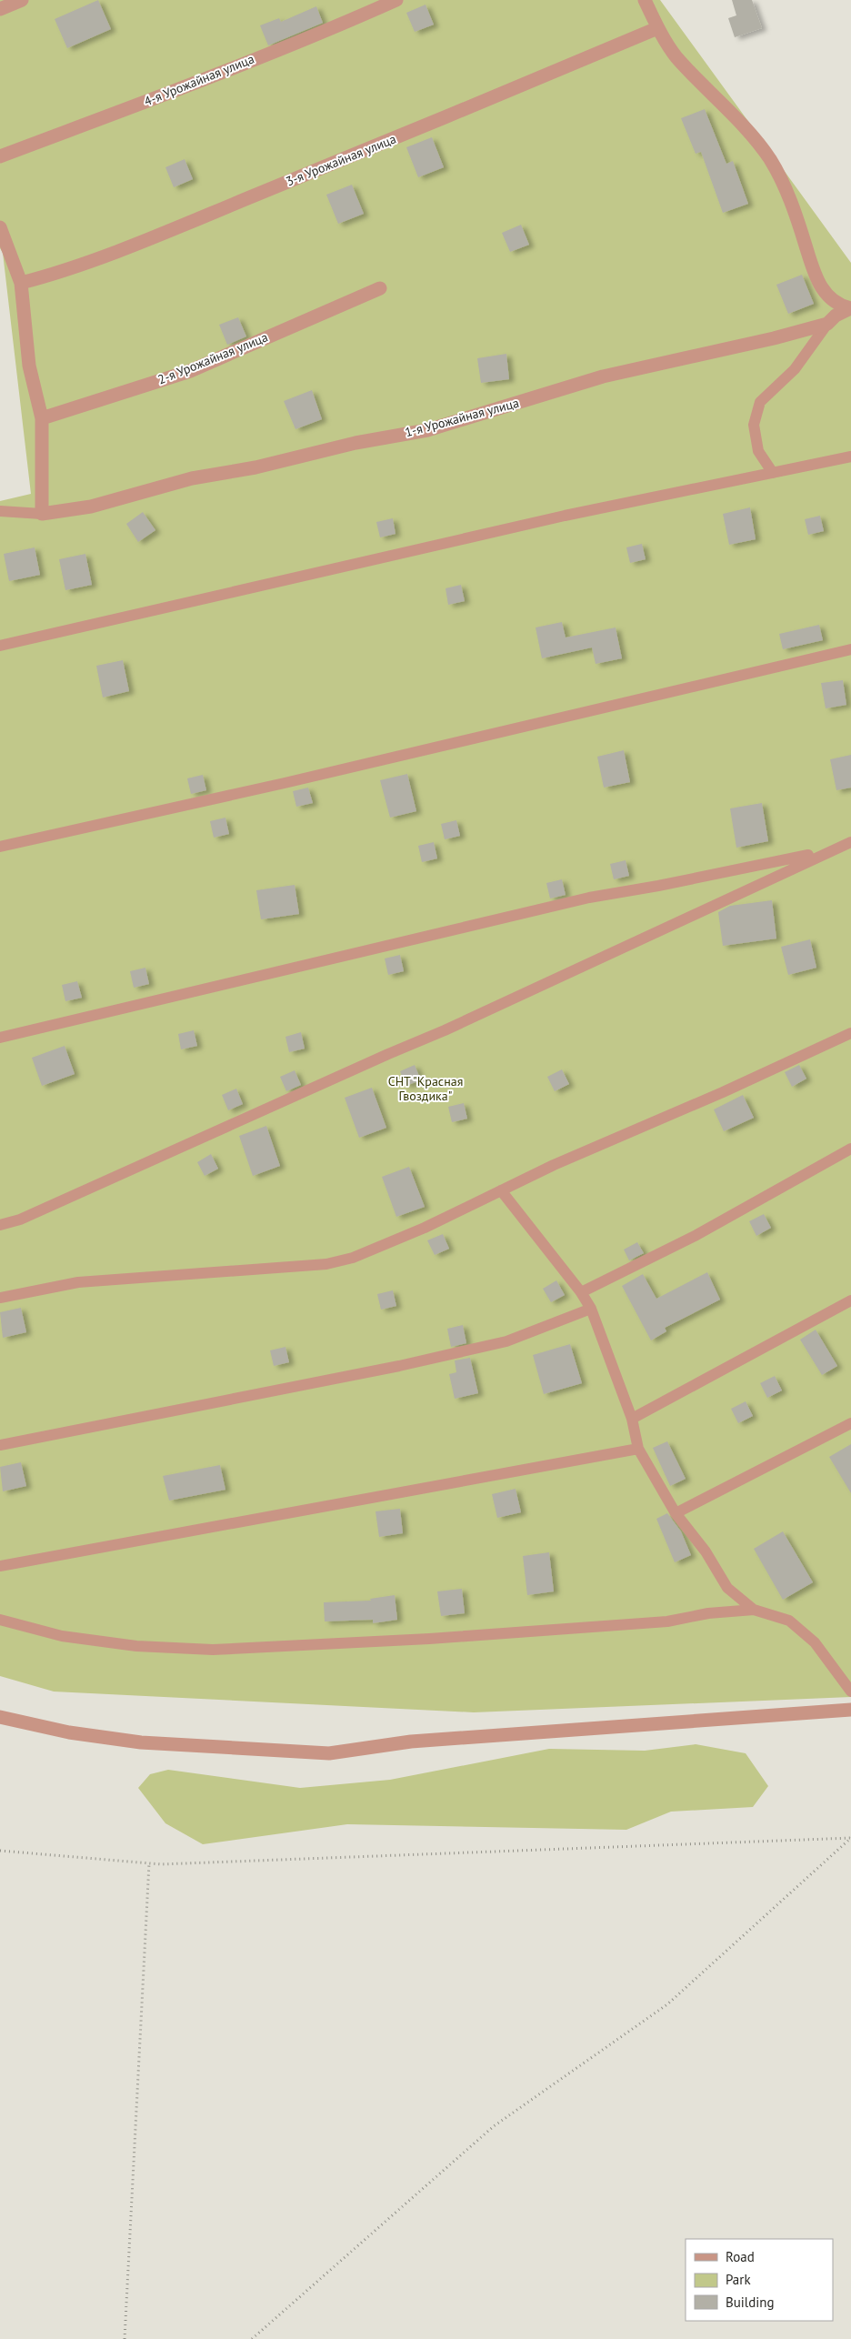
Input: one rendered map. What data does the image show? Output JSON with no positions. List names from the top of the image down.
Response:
{
  "streets": {
    "street": [
      "4-я Урожайная улица",
      "3-я Урожайная улица",
      "2-я Урожайная улица",
      "1-я Урожайная улица"
    ]
  },
  "parks": ["СНТ \"Красная Гвоздика\""],
  "legend": ["Road", "Park", "Building"]
}
